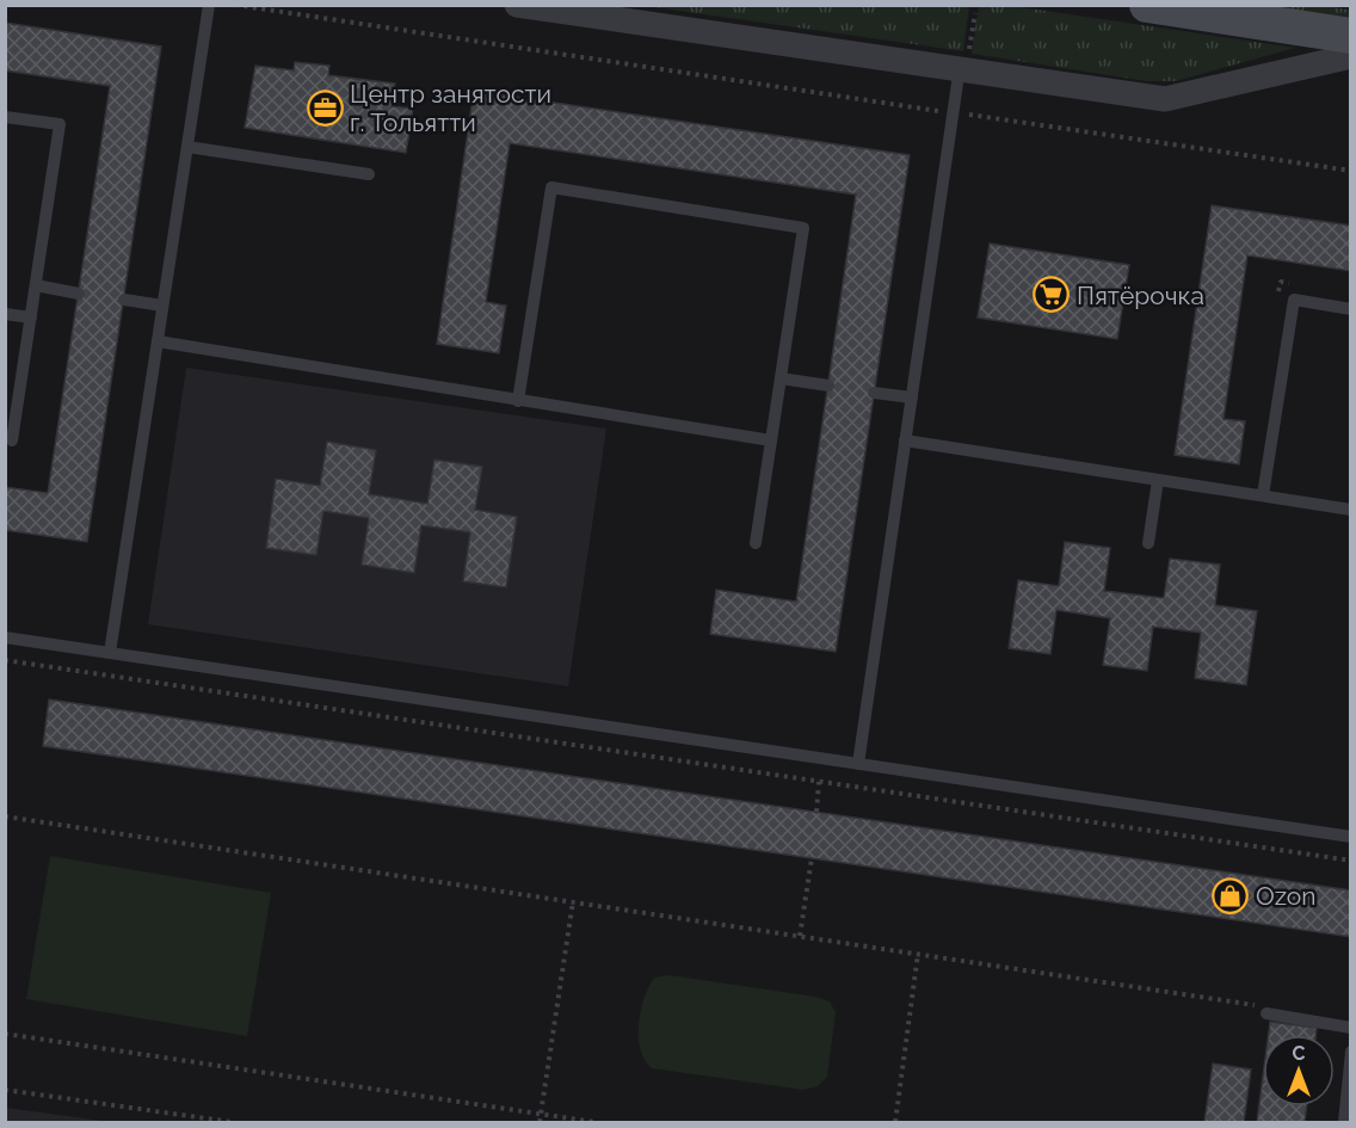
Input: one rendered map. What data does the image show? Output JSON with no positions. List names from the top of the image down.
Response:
{
  "places": {
    "office": ["Центр занятости г. Тольятти"],
    "supermarket": ["Пятёрочка"],
    "shop": ["Ozon"]
  },
  "north": "top"
}
